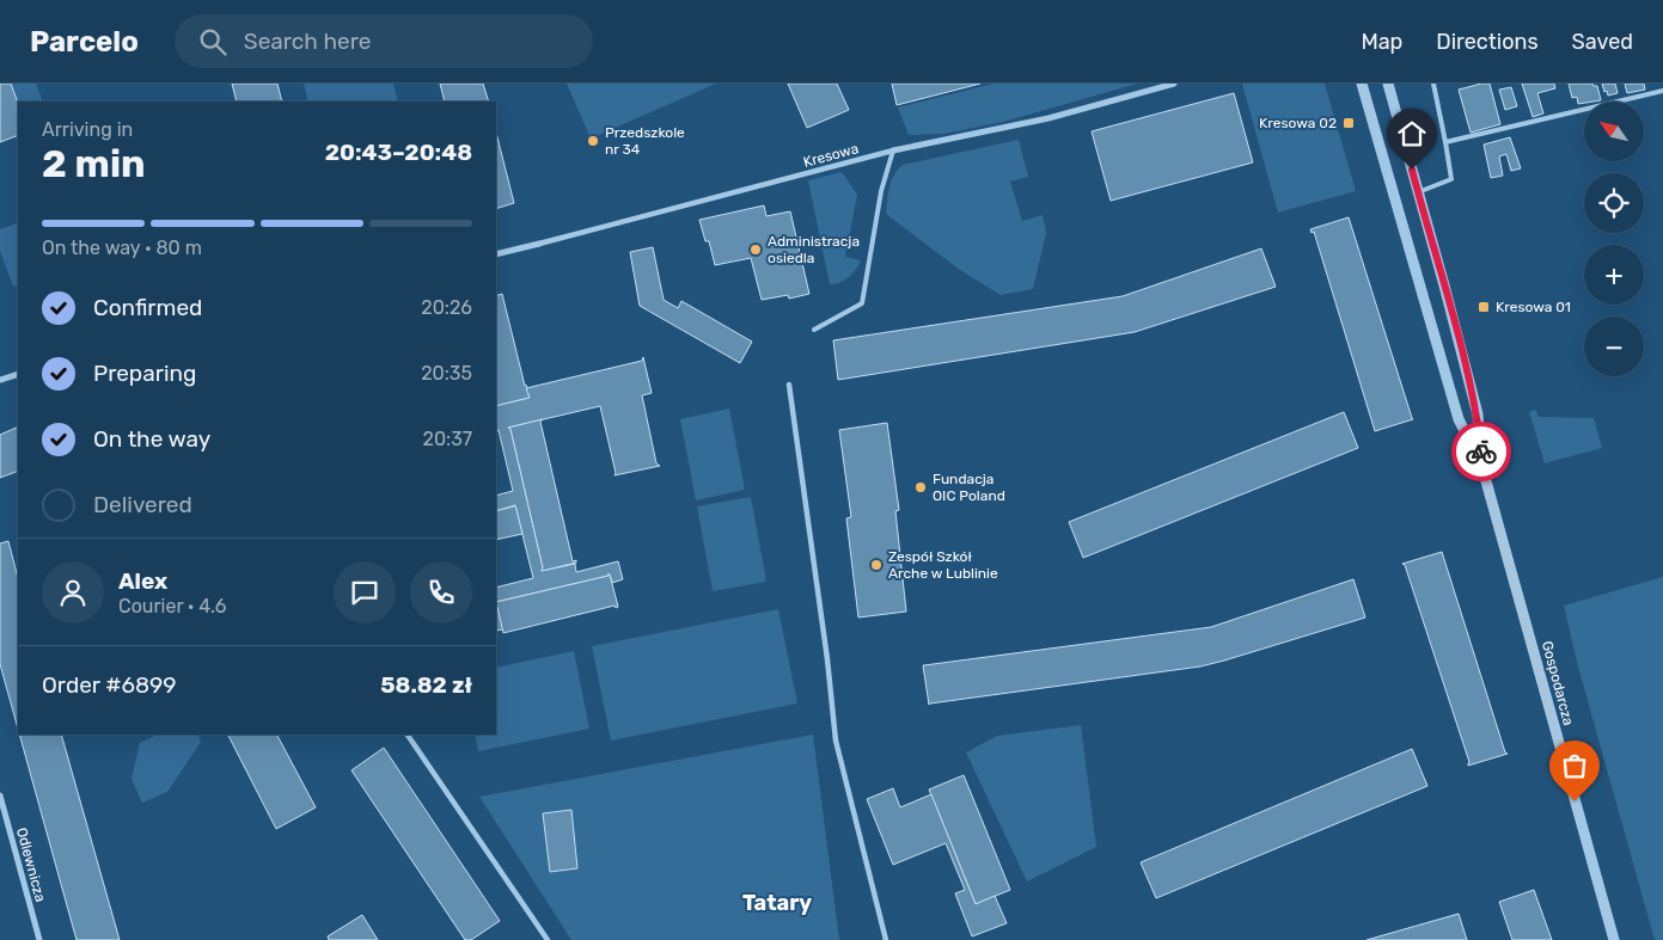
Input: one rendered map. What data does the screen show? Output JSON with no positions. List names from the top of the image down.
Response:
{
  "streets": {
    "street": ["Kresowa", "Gospodarcza", "Odlewnicza"]
  },
  "districts": ["Tatary"],
  "places": {
    "transit": ["Kresowa 02", "Kresowa 01"],
    "other": [
      "Przedszkole nr 34",
      "Administracja osiedla",
      "Fundacja OIC Poland",
      "Zespół Szkół Arche w Lublinie"
    ]
  },
  "north": "top left",
  "page": {
    "header": "Parcelo",
    "search": "Search here",
    "nav": ["Map", "Directions", "Saved"],
    "map_buttons": ["+", "−"],
    "heading": ["2 min", "Arriving in", "20:43–20:48"],
    "panel": [
      "Alex",
      "Courier · 4.6",
      "Order #6899",
      "58.82 zł"
    ],
    "bar": "On the way · 80 m",
    "list": [
      ["Confirmed", "20:26"],
      ["Preparing", "20:35"],
      ["On the way", "20:37"],
      "Delivered"
    ]
  }
}
